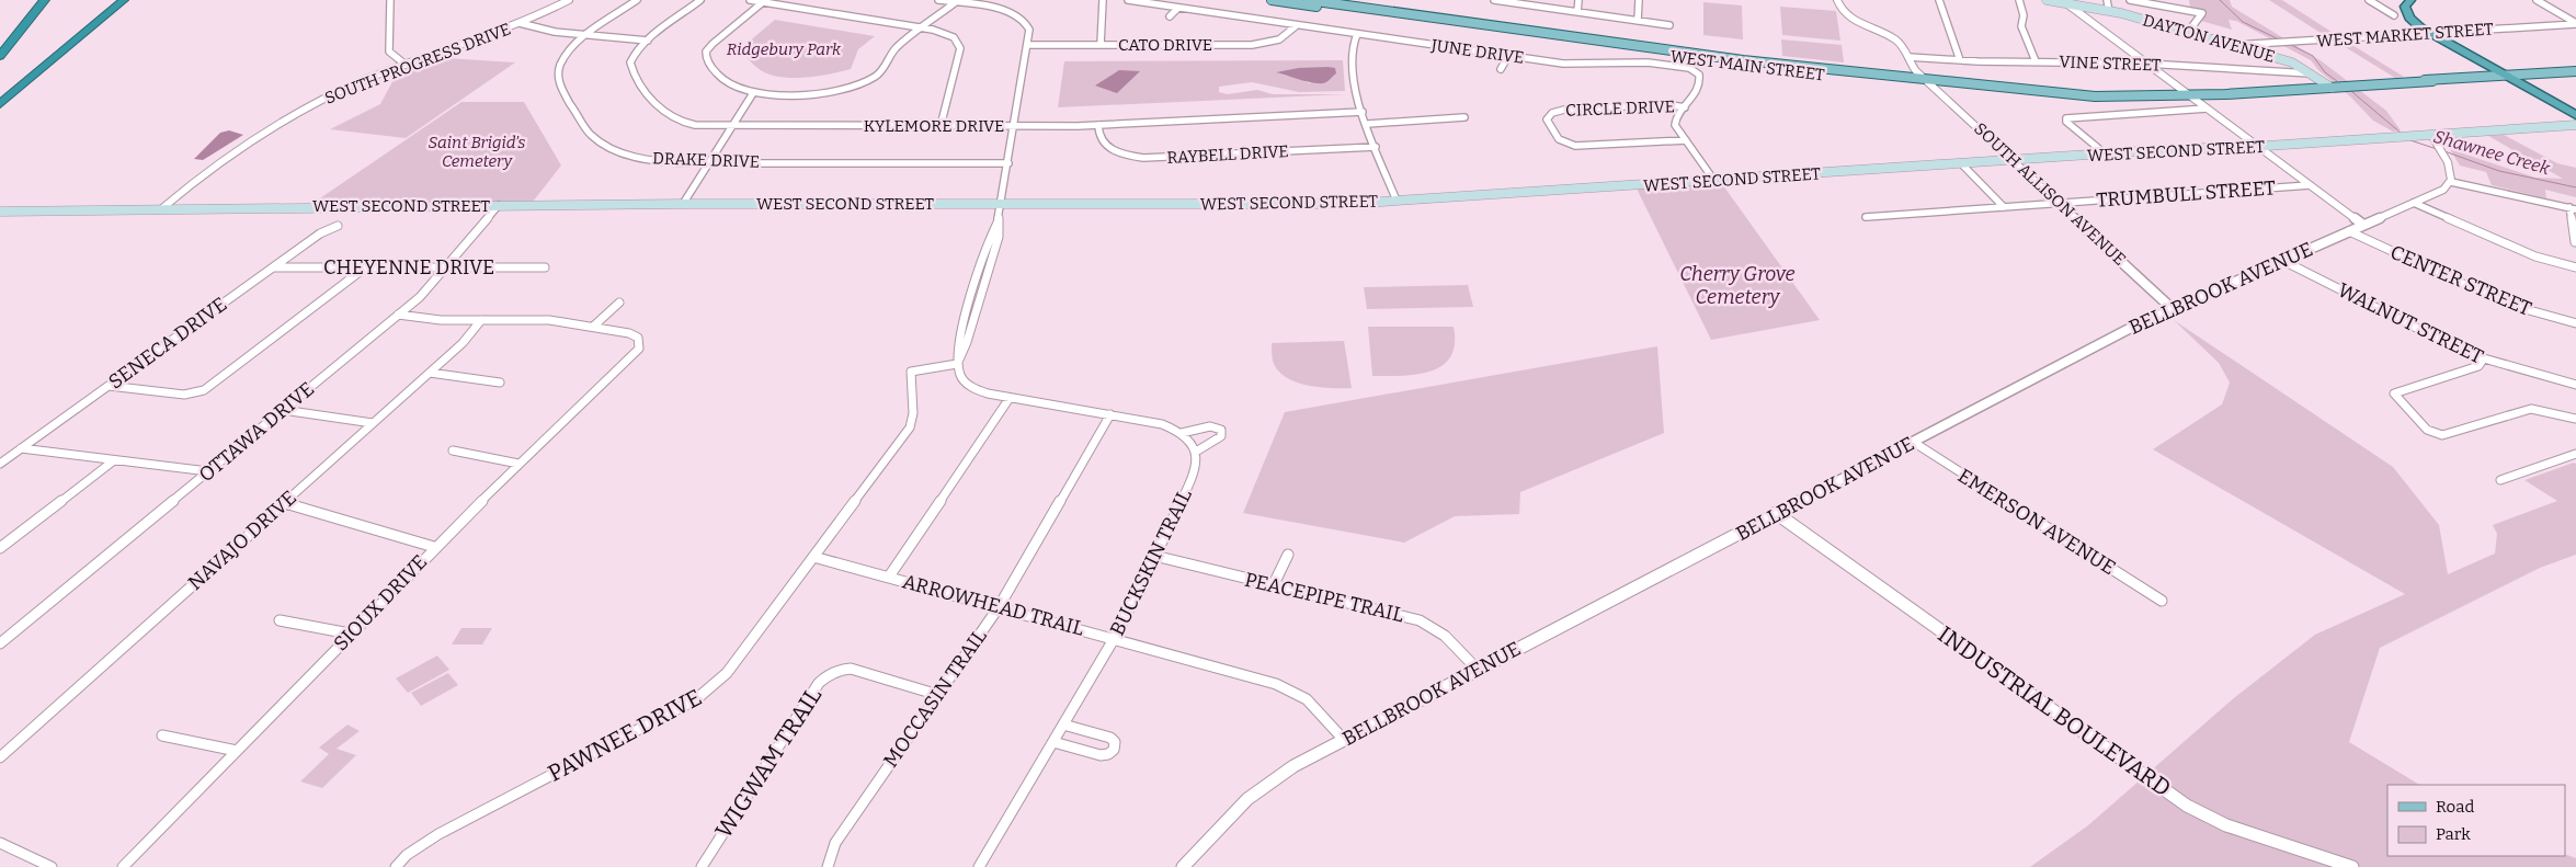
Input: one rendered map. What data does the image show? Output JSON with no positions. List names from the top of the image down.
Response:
{
  "streets": {
    "main road": ["DAYTON AVENUE", "WEST MAIN STREET", "WEST SECOND STREET"],
    "street": [
      "WEST MARKET STREET",
      "CATO DRIVE",
      "JUNE DRIVE",
      "SOUTH PROGRESS DRIVE",
      "VINE STREET",
      "CIRCLE DRIVE",
      "KYLEMORE DRIVE",
      "RAYBELL DRIVE",
      "DRAKE DRIVE",
      "SOUTH ALLISON AVENUE",
      "TRUMBULL STREET",
      "CHEYENNE DRIVE",
      "CENTER STREET",
      "BELLBROOK AVENUE",
      "WALNUT STREET",
      "SENECA DRIVE",
      "OTTAWA DRIVE",
      "EMERSON AVENUE",
      "NAVAJO DRIVE",
      "BUCKSKIN TRAIL",
      "PEACEPIPE TRAIL",
      "SIOUX DRIVE",
      "ARROWHEAD TRAIL",
      "MOCCASIN TRAIL",
      "INDUSTRIAL BOULEVARD",
      "PAWNEE DRIVE",
      "WIGWAM TRAIL"
    ]
  },
  "crossings": [
    ["WEST MARKET STREET", "DAYTON AVENUE"],
    ["DAYTON AVENUE", "VINE STREET"],
    ["DAYTON AVENUE", "WEST MAIN STREET"],
    ["CATO DRIVE", "JUNE DRIVE"],
    ["JUNE DRIVE", "CIRCLE DRIVE"],
    ["JUNE DRIVE", "WEST SECOND STREET"],
    ["SOUTH PROGRESS DRIVE", "WEST SECOND STREET"],
    ["WEST MAIN STREET", "SOUTH ALLISON AVENUE"],
    ["KYLEMORE DRIVE", "RAYBELL DRIVE"],
    ["WEST SECOND STREET", "SOUTH ALLISON AVENUE"],
    ["WEST SECOND STREET", "OTTAWA DRIVE"],
    ["SOUTH ALLISON AVENUE", "TRUMBULL STREET"],
    ["SOUTH ALLISON AVENUE", "BELLBROOK AVENUE"],
    ["CHEYENNE DRIVE", "SENECA DRIVE"],
    ["CHEYENNE DRIVE", "OTTAWA DRIVE"],
    ["CENTER STREET", "BELLBROOK AVENUE"],
    ["BELLBROOK AVENUE", "WALNUT STREET"],
    ["BELLBROOK AVENUE", "EMERSON AVENUE"],
    ["BELLBROOK AVENUE", "PEACEPIPE TRAIL"],
    ["BELLBROOK AVENUE", "ARROWHEAD TRAIL"],
    ["BELLBROOK AVENUE", "INDUSTRIAL BOULEVARD"],
    ["BUCKSKIN TRAIL", "PEACEPIPE TRAIL"],
    ["BUCKSKIN TRAIL", "ARROWHEAD TRAIL"],
    ["ARROWHEAD TRAIL", "MOCCASIN TRAIL"],
    ["ARROWHEAD TRAIL", "PAWNEE DRIVE"],
    ["MOCCASIN TRAIL", "WIGWAM TRAIL"]
  ],
  "water": ["Shawnee Creek"],
  "parks": ["Ridgebury Park", "Saint Brigid’s Cemetery", "Cherry Grove Cemetery"],
  "legend": ["Road", "Park"]
}
